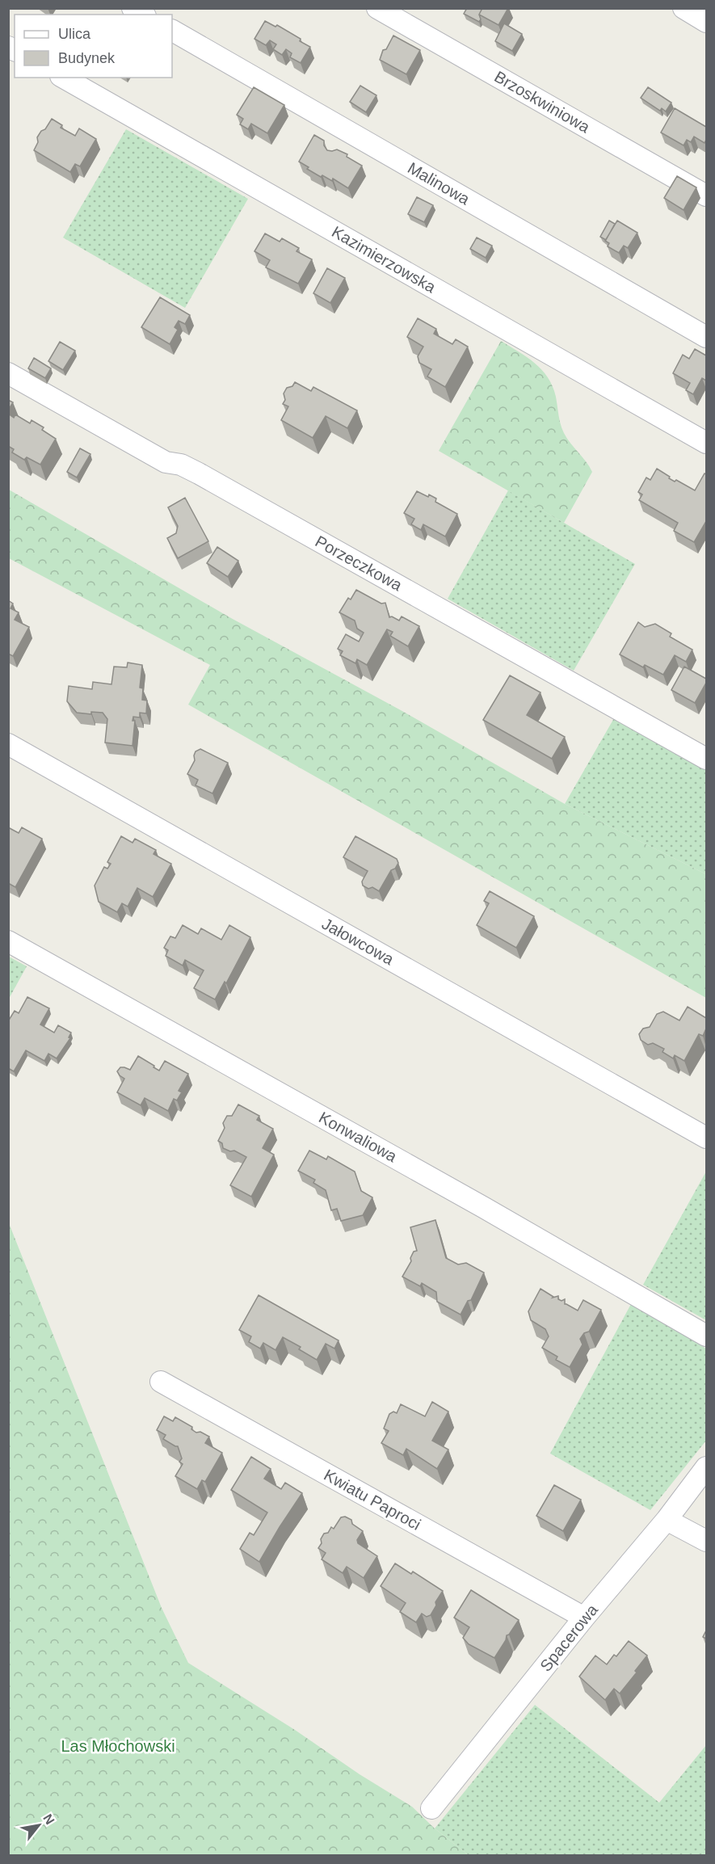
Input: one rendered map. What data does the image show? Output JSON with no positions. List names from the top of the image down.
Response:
{
  "streets": {
    "street": [
      "Brzoskwiniowa",
      "Malinowa",
      "Kazimierzowska",
      "Porzeczkowa",
      "Jałowcowa",
      "Konwaliowa",
      "Kwiatu Paproci",
      "Spacerowa"
    ]
  },
  "crossings": [
    ["Kwiatu Paproci", "Spacerowa"]
  ],
  "parks": ["Las Młochowski"],
  "legend": ["Ulica", "Budynek"],
  "north": "top right"
}
